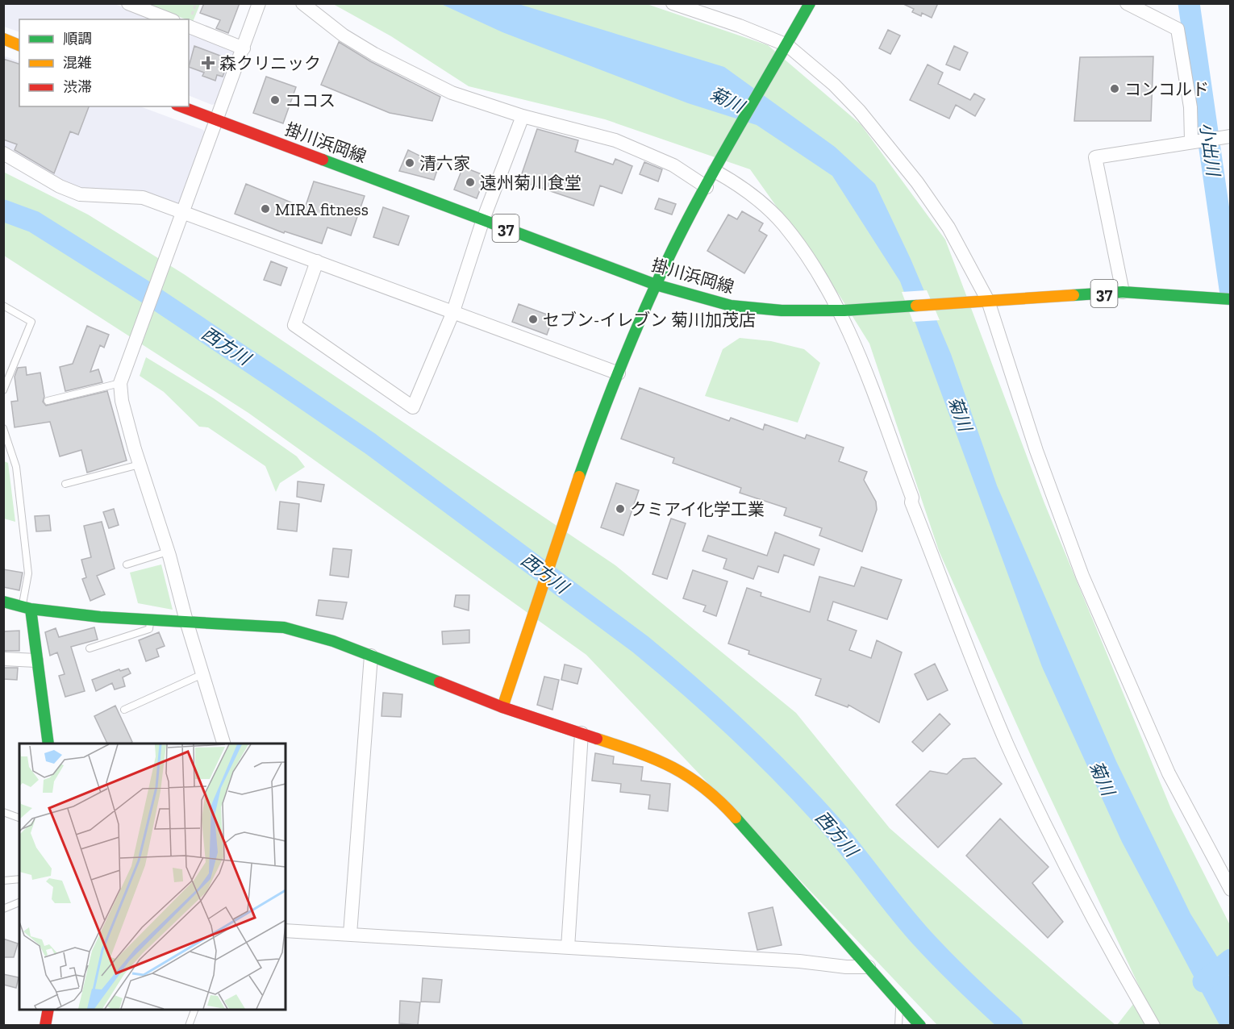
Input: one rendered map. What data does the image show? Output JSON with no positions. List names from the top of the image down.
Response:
{
  "streets": {
    "street": ["掛川浜岡線", "37"]
  },
  "water": ["菊川", "小出川", "西方川"],
  "places": {
    "health": ["森クリニック"],
    "other": [
      "コンコルド",
      "ココス",
      "清六家",
      "遠州菊川食堂",
      "MIRA fitness",
      "セブン-イレブン 菊川加茂店",
      "クミアイ化学工業"
    ]
  },
  "legend": ["順調", "混雑", "渋滞"]
}
